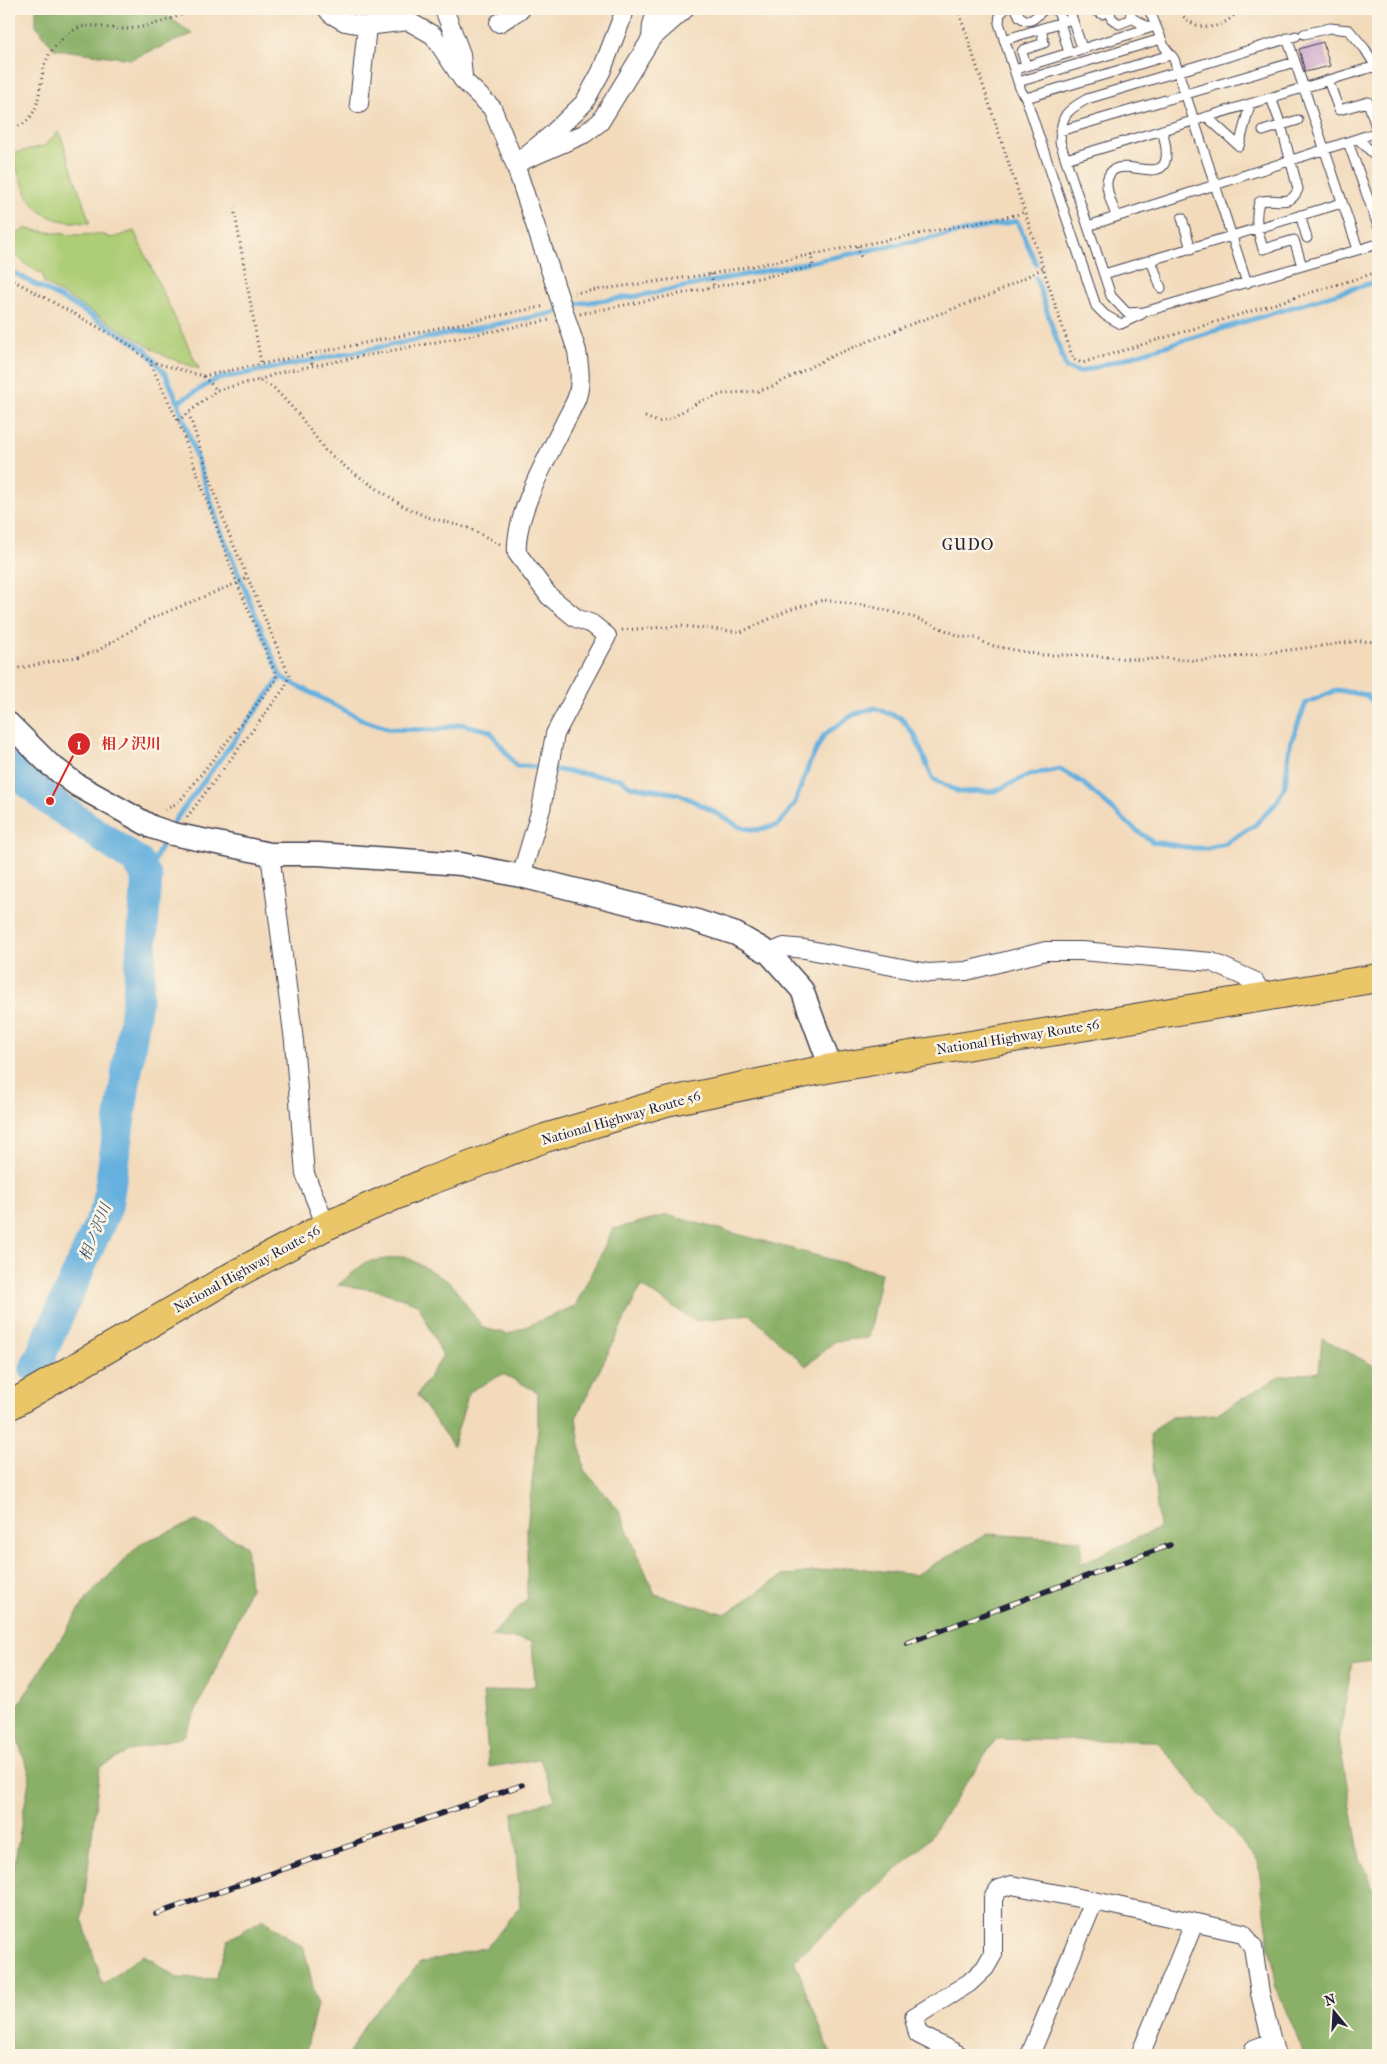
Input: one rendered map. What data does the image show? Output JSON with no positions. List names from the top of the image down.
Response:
{
  "streets": {
    "highway": ["National Highway Route 56"]
  },
  "districts": ["GUDO"],
  "water": ["相ノ沢川"],
  "places": ["相ノ沢川"],
  "north": "top"
}
